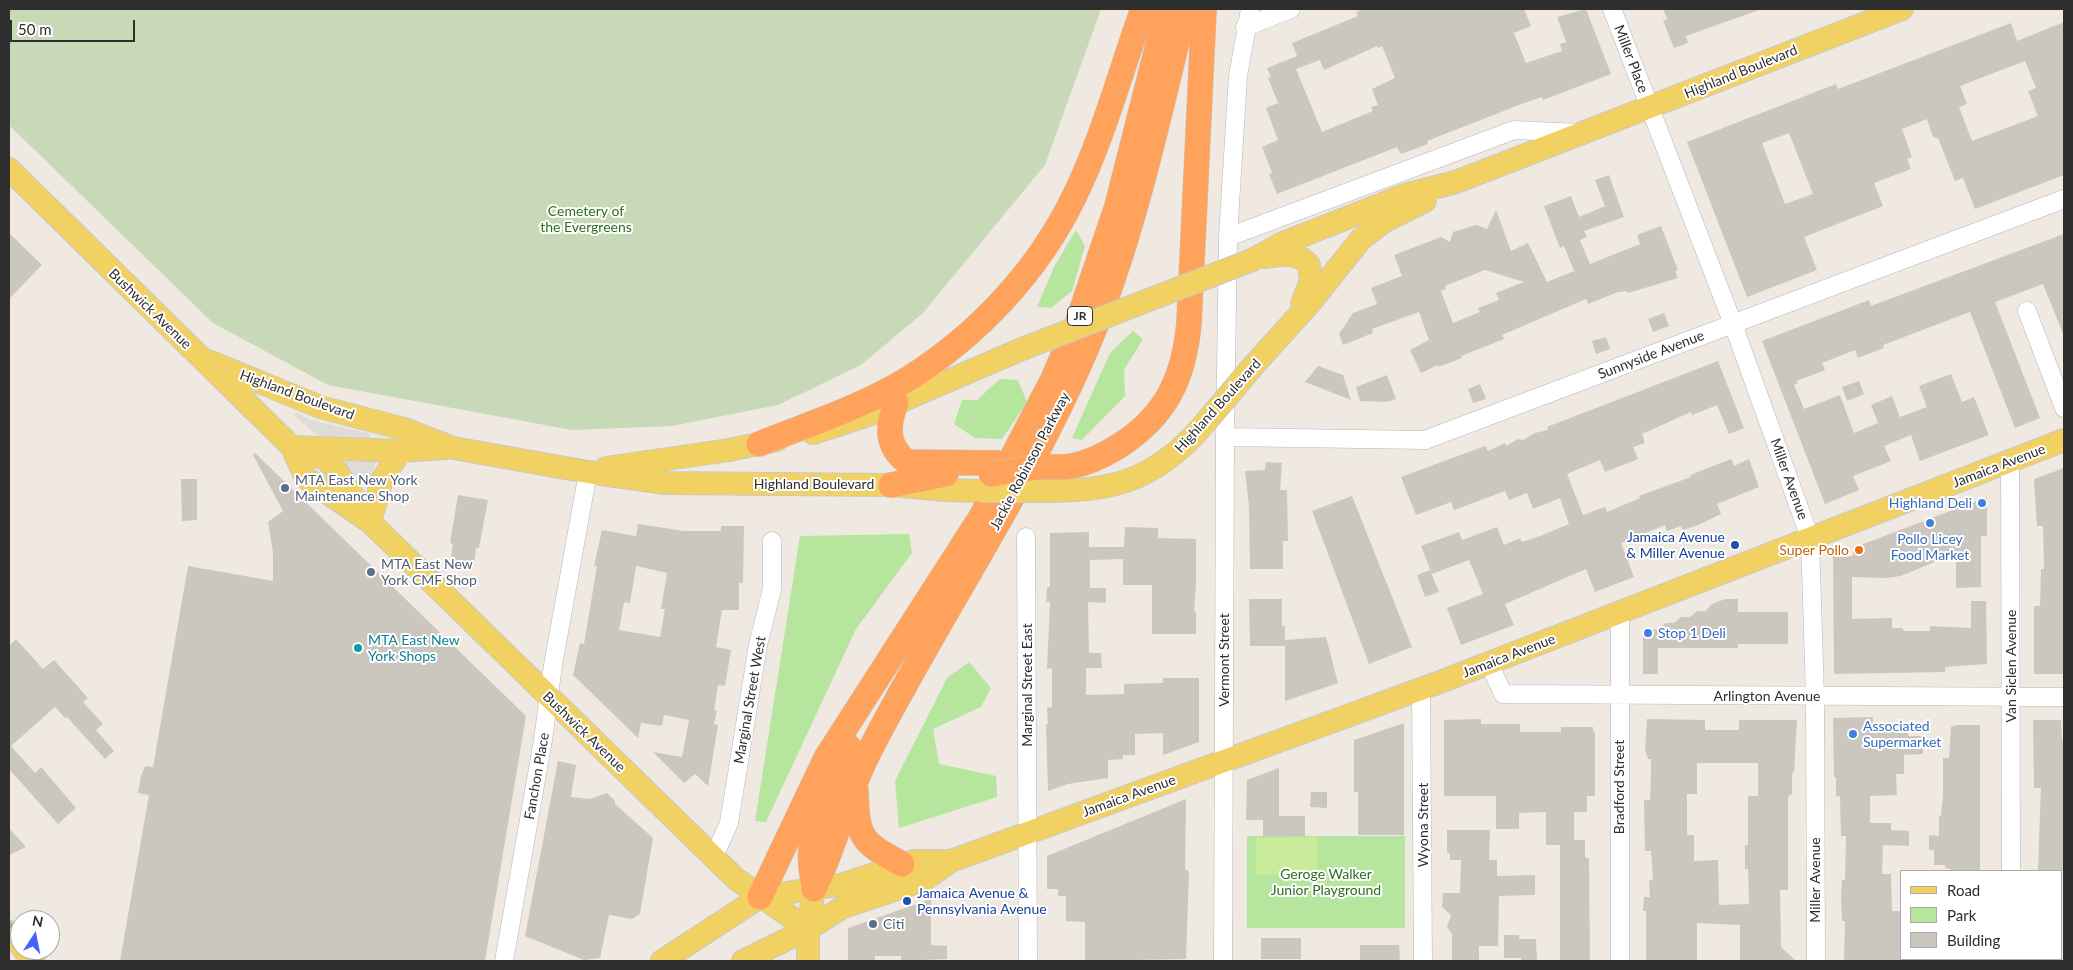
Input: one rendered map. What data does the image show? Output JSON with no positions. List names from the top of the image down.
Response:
{
  "streets": {
    "highway": ["JR", "Jackie Robinson Parkway"],
    "main road": ["Highland Boulevard", "Bushwick Avenue", "Jamaica Avenue"],
    "street": [
      "Miller Place",
      "Sunnyside Avenue",
      "Miller Avenue",
      "Vermont Street",
      "Van Siclen Avenue",
      "Marginal Street East",
      "Arlington Avenue",
      "Marginal Street West",
      "Fanchon Place",
      "Bradford Street",
      "Wyona Street"
    ]
  },
  "crossings": [
    ["Miller Place", "Highland Boulevard"],
    ["Miller Place", "Miller Avenue"],
    ["Highland Boulevard", "Bushwick Avenue"],
    ["Highland Boulevard", "Miller Avenue"],
    ["Highland Boulevard", "Vermont Street"],
    ["Highland Boulevard", "Fanchon Place"],
    ["Bushwick Avenue", "Jamaica Avenue"],
    ["Bushwick Avenue", "Marginal Street West"],
    ["Bushwick Avenue", "Fanchon Place"],
    ["Sunnyside Avenue", "Miller Avenue"],
    ["Sunnyside Avenue", "Vermont Street"],
    ["Jackie Robinson Parkway", "Jamaica Avenue"],
    ["Jamaica Avenue", "Miller Avenue"],
    ["Jamaica Avenue", "Vermont Street"],
    ["Jamaica Avenue", "Van Siclen Avenue"],
    ["Jamaica Avenue", "Marginal Street East"],
    ["Jamaica Avenue", "Arlington Avenue"],
    ["Jamaica Avenue", "Bradford Street"],
    ["Jamaica Avenue", "Wyona Street"],
    ["Miller Avenue", "Arlington Avenue"],
    ["Van Siclen Avenue", "Arlington Avenue"],
    ["Arlington Avenue", "Bradford Street"]
  ],
  "parks": ["Cemetery of the Evergreens", "Geroge Walker Junior Playground"],
  "places": [
    "MTA East New York Maintenance Shop",
    "Highland Deli",
    "Pollo Licey Food Market",
    "Jamaica Avenue & Miller Avenue",
    "Super Pollo",
    "MTA East New York CMF Shop",
    "Stop 1 Deli",
    "MTA East New York Shops",
    "Associated Supermarket",
    "Jamaica Avenue & Pennsylvania Avenue",
    "Citi"
  ],
  "legend": ["Road", "Park", "Building"],
  "scale_bar": "50 m",
  "north": "top"
}
